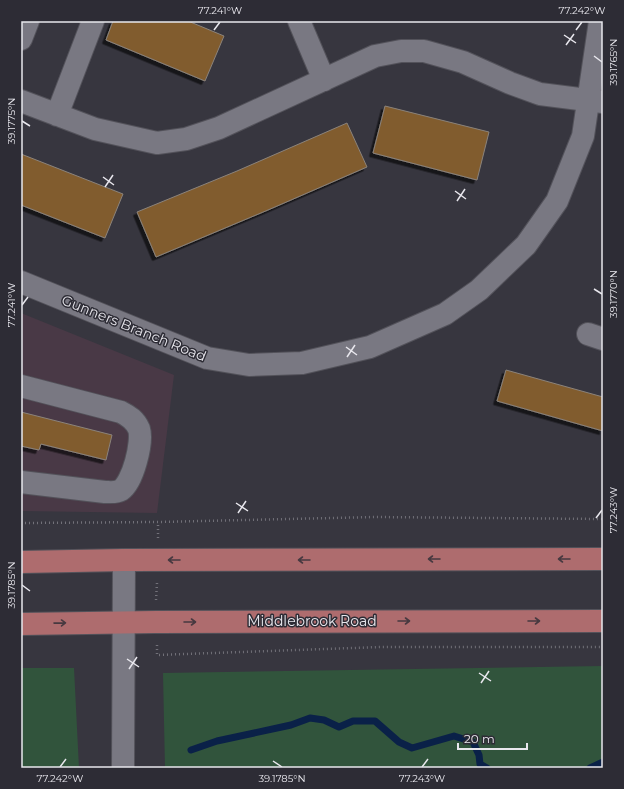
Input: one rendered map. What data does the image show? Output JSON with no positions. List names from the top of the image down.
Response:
{
  "streets": {
    "main road": ["Middlebrook Road"],
    "street": ["Gunners Branch Road"]
  },
  "scale_bar": "20 m",
  "coordinates": [
    "77.241°W",
    "77.242°W",
    "39.1765°N",
    "39.1775°N",
    "39.1770°N",
    "77.243°W",
    "39.1785°N"
  ]
}
